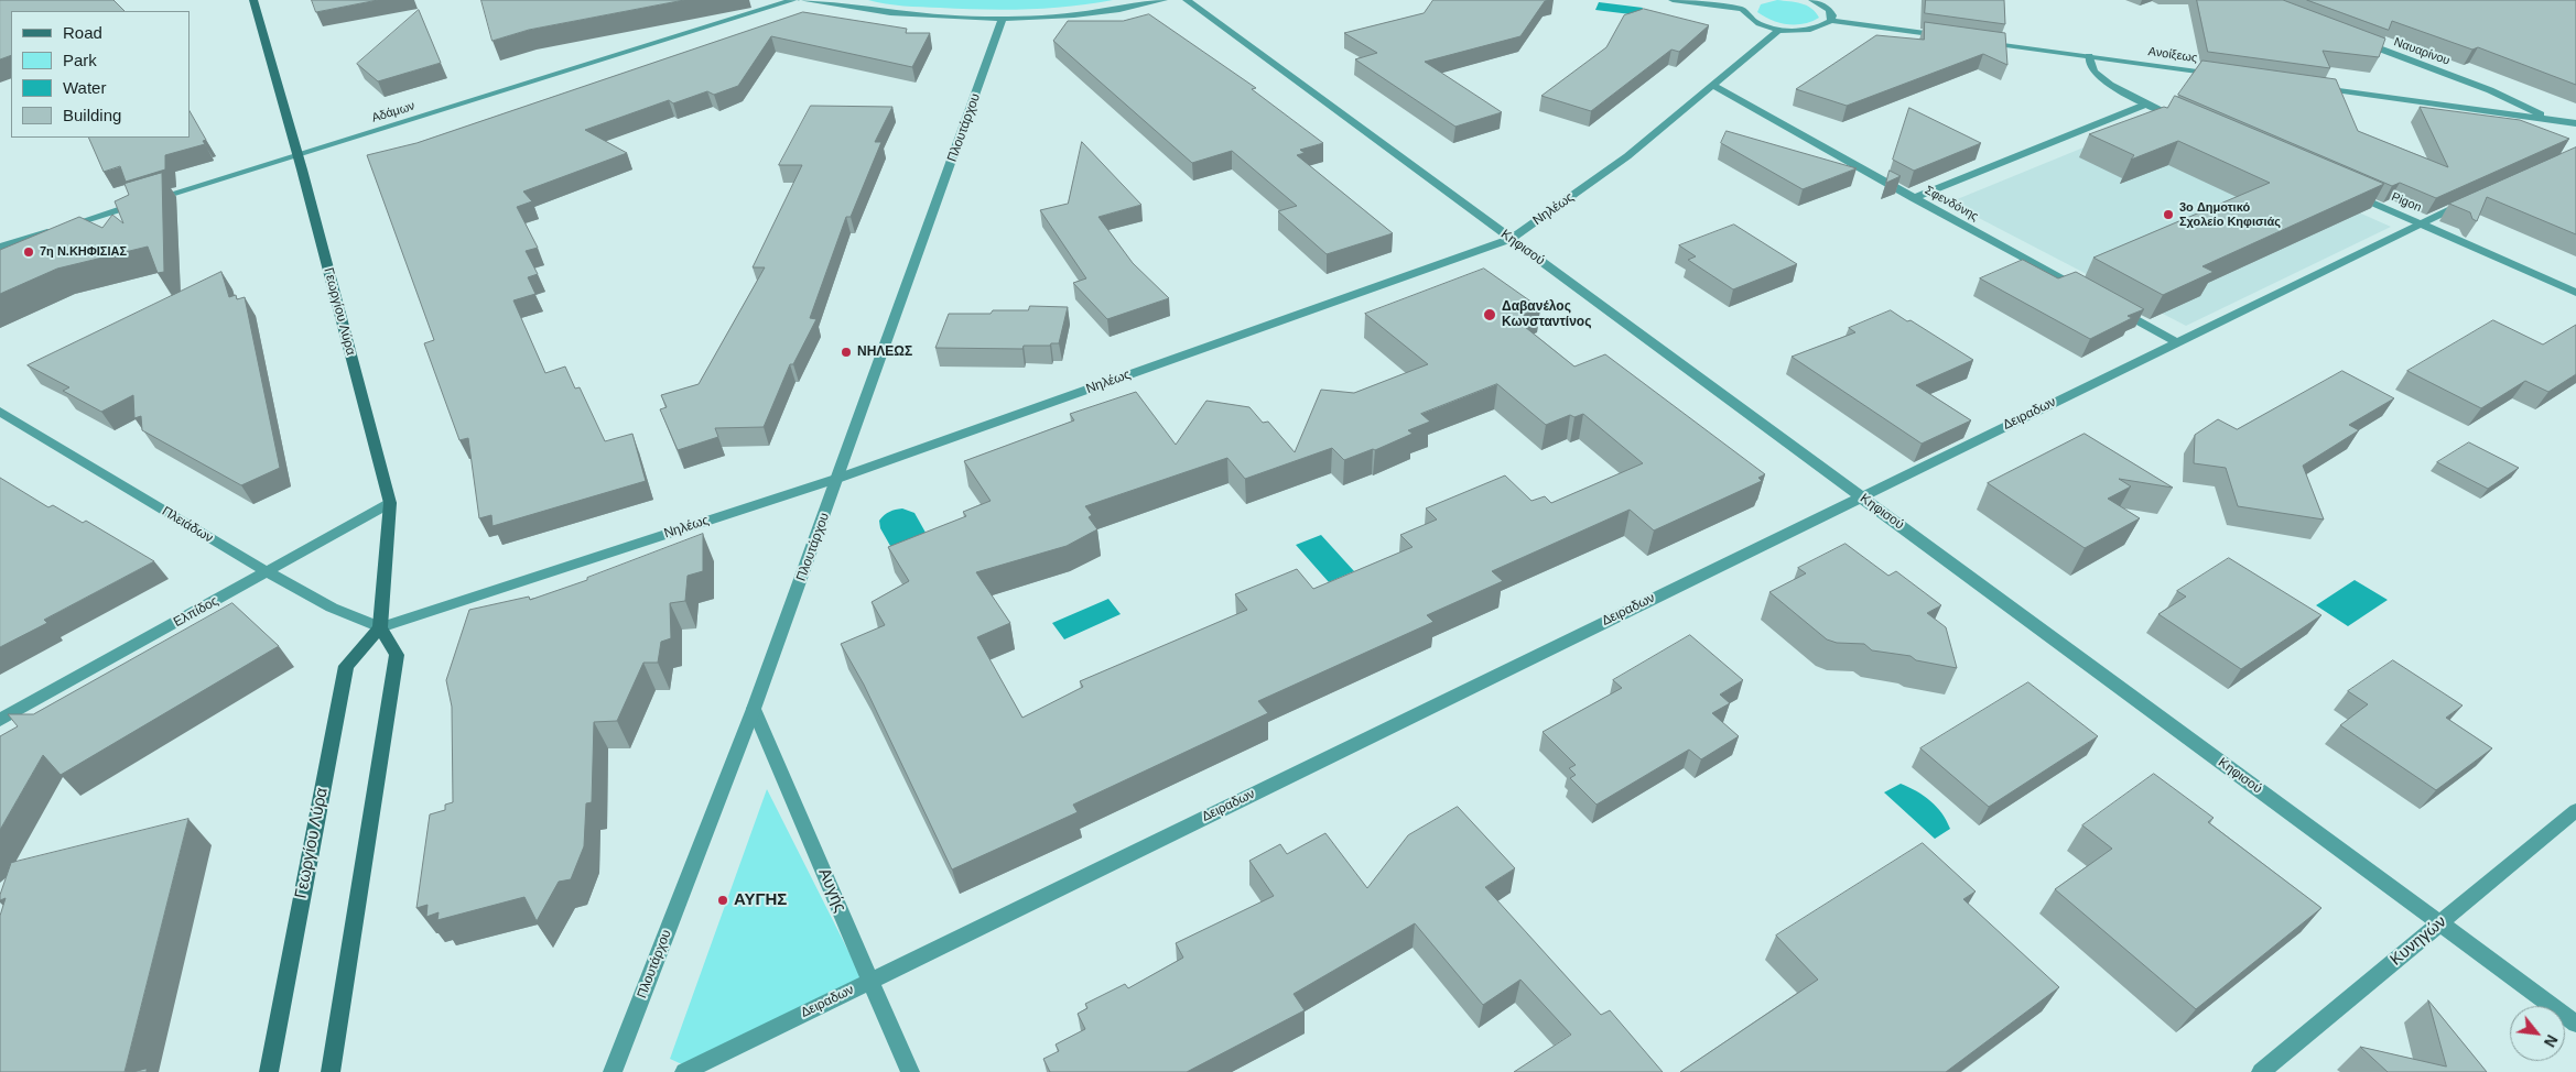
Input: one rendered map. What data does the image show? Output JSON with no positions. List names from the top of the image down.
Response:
{
  "streets": {
    "main road": ["Γεωργίου Λύρα"],
    "street": [
      "Ναυαρίνου",
      "Ανοίξεως",
      "Αδάμων",
      "Πλουτάρχου",
      "Pigon",
      "Σφενδόνης",
      "Νηλέως",
      "Κηφισού",
      "Δειραδων",
      "Πλειάδων",
      "Ελπίδος",
      "Αυγής",
      "Κυνηγών"
    ]
  },
  "crossings": [
    ["Αδάμων", "Γεωργίου Λύρα"],
    ["Πλουτάρχου", "Νηλέως"],
    ["Πλουτάρχου", "Αυγής"],
    ["Pigon", "Δειραδων"],
    ["Σφενδόνης", "Νηλέως"],
    ["Νηλέως", "Κηφισού"],
    ["Νηλέως", "Γεωργίου Λύρα"],
    ["Νηλέως", "Πλειάδων"],
    ["Κηφισού", "Δειραδων"],
    ["Κηφισού", "Κυνηγών"],
    ["Γεωργίου Λύρα", "Πλειάδων"],
    ["Γεωργίου Λύρα", "Ελπίδος"],
    ["Δειραδων", "Αυγής"],
    ["Πλειάδων", "Ελπίδος"]
  ],
  "places": [
    "3ο Δημοτικό Σχολείο Κηφισιάς",
    "7η Ν.ΚΗΦΙΣΙΑΣ",
    "Δαβανέλος Κωνσταντίνος",
    "ΝΗΛΕΩΣ",
    "ΑΥΓΗΣ"
  ],
  "legend": [
    "Road",
    "Park",
    "Water",
    "Building"
  ],
  "north": "bottom right"
}
